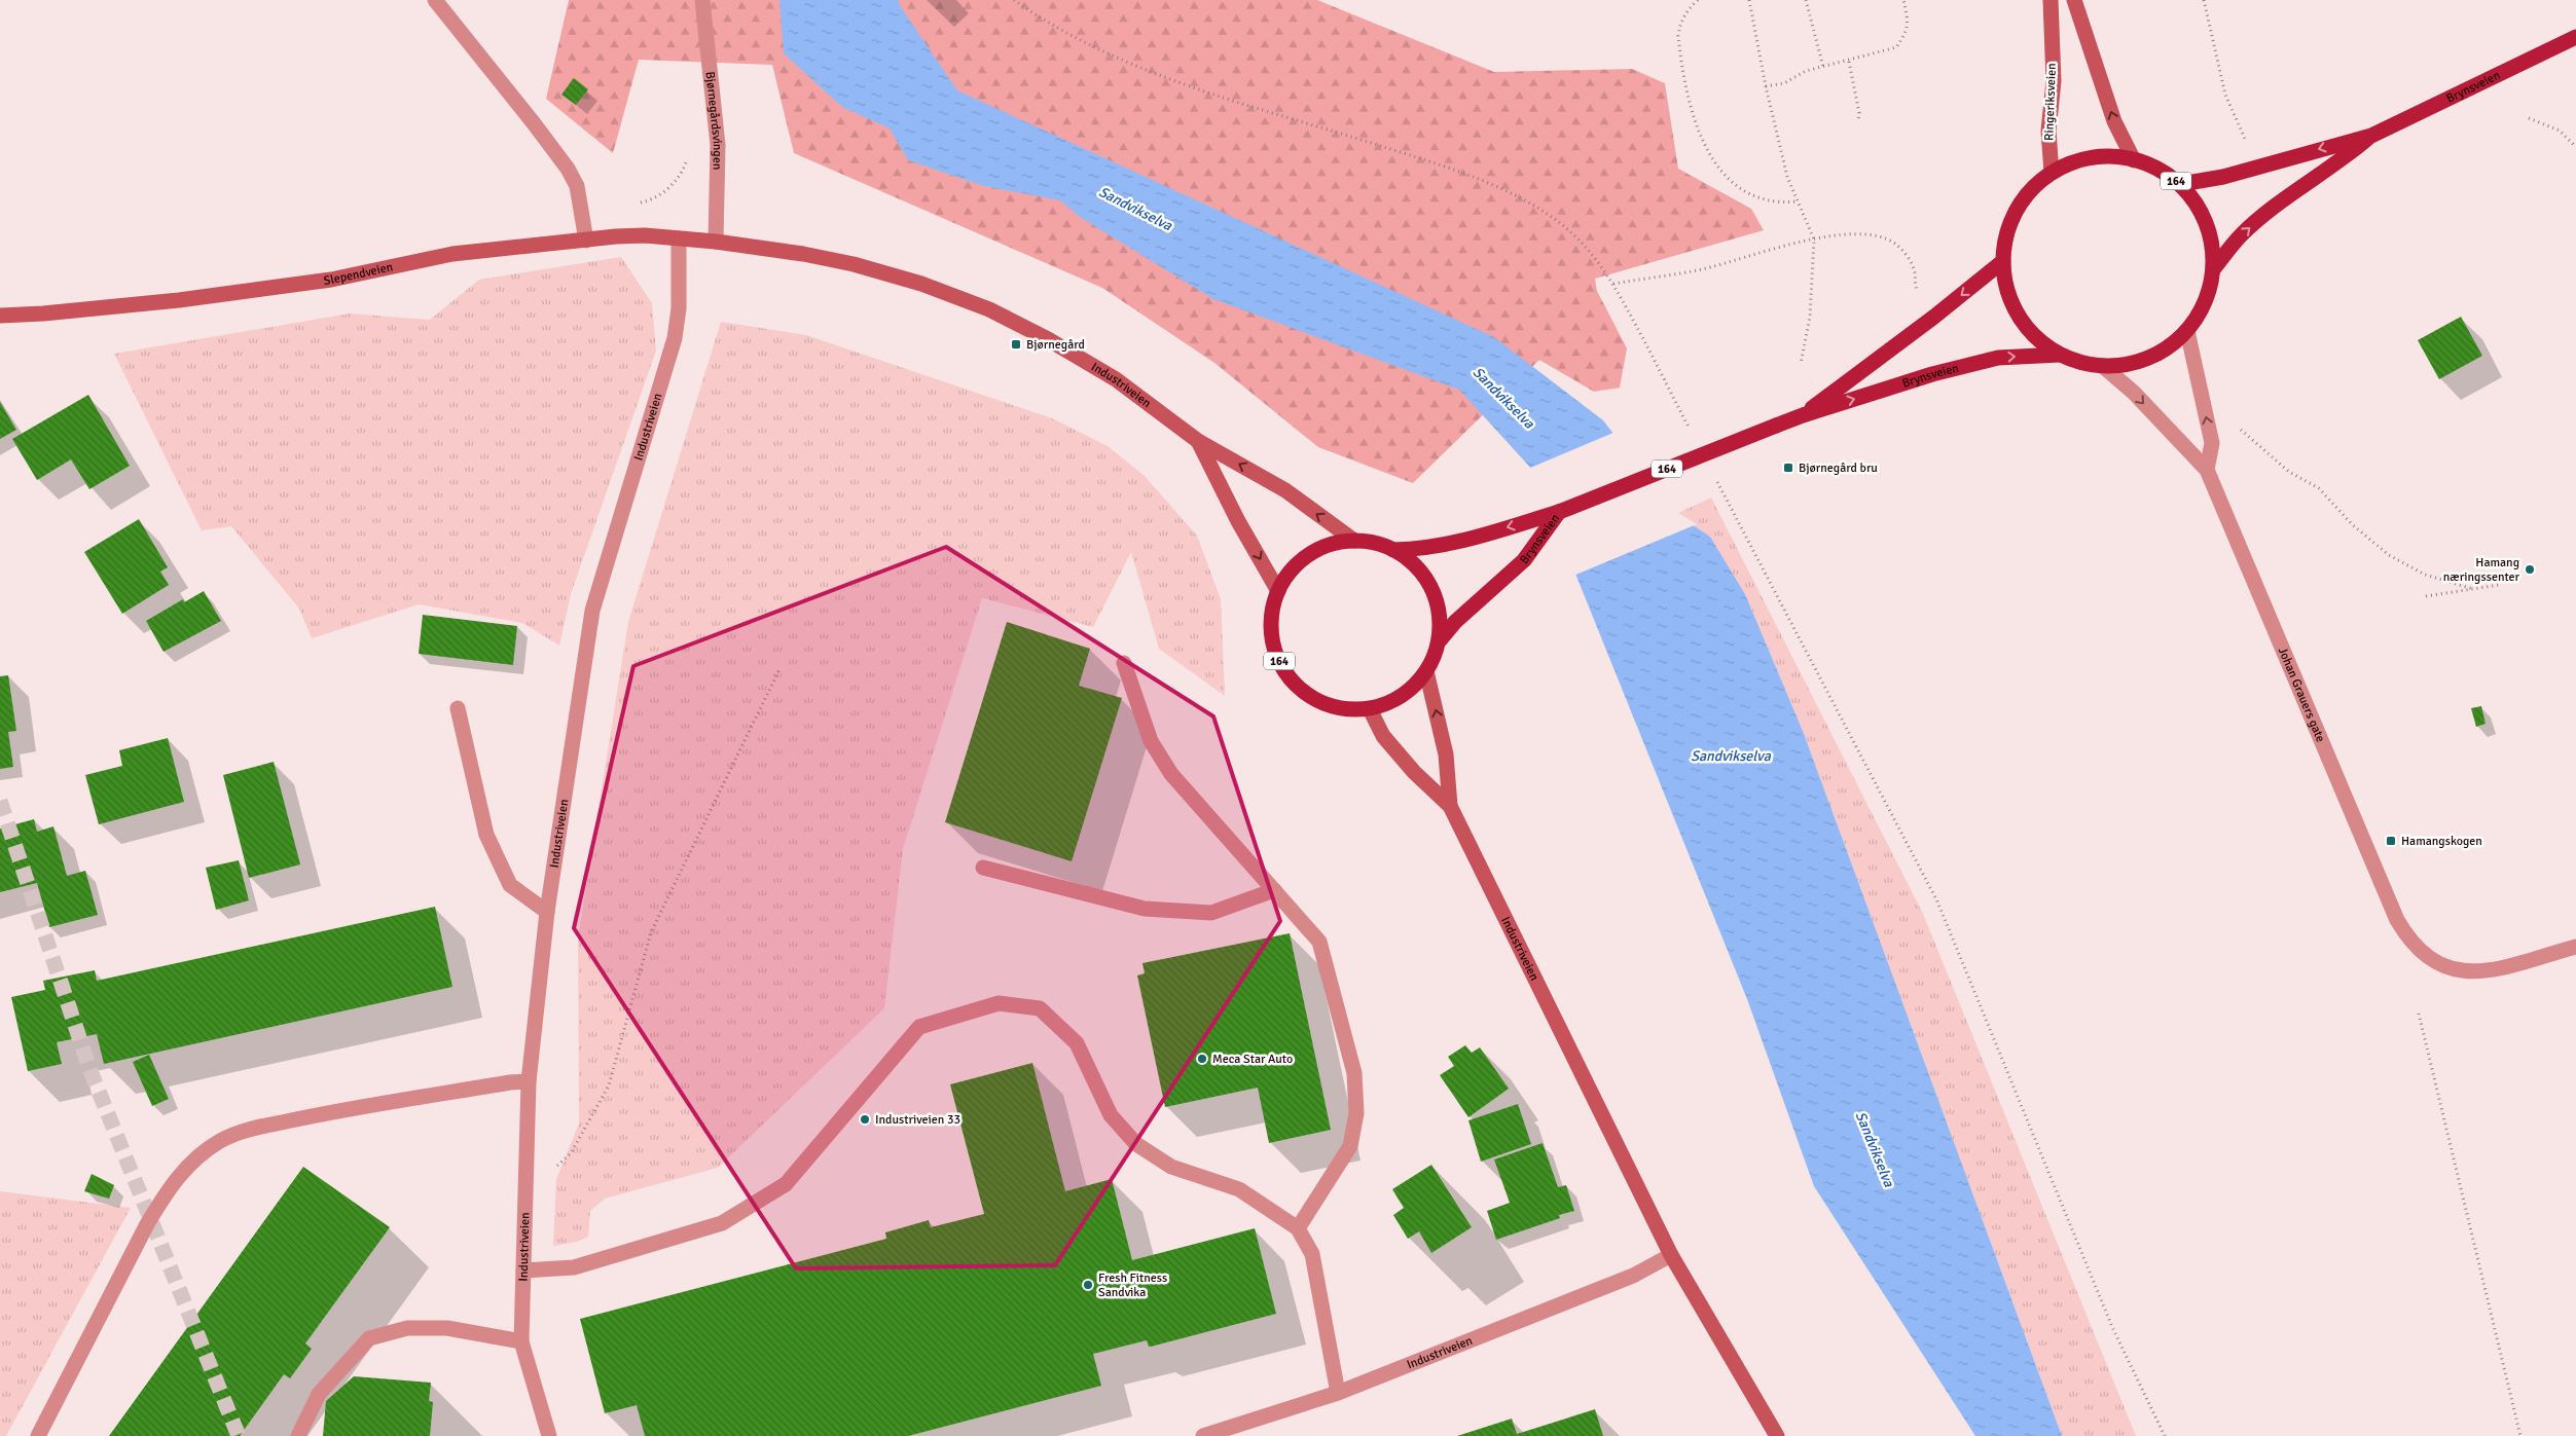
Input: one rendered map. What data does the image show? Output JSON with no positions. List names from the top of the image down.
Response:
{
  "streets": {
    "main road": [
      "Brynsveien",
      "Ringeriksveien",
      "164",
      "Slependveien",
      "Industriveien"
    ],
    "street": ["Bjørnegårdsvingen", "Johan Grauers gate"]
  },
  "crossings": [
    ["Brynsveien", "164"],
    ["Brynsveien", "Industriveien"],
    ["Ringeriksveien", "164"],
    ["Bjørnegårdsvingen", "Slependveien"],
    ["Bjørnegårdsvingen", "Industriveien"],
    ["164", "Industriveien"],
    ["164", "Johan Grauers gate"],
    ["Slependveien", "Industriveien"]
  ],
  "water": ["Sandvikselva"],
  "places": {
    "transit": ["Bjørnegård", "Bjørnegård bru", "Hamangskogen"],
    "other": [
      "Hamang næringssenter",
      "Meca Star Auto",
      "Industriveien 33",
      "Fresh Fitness Sandvika"
    ]
  }
}
